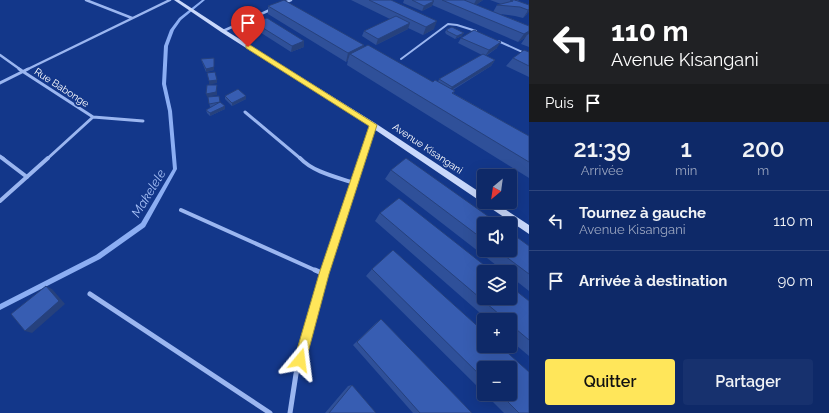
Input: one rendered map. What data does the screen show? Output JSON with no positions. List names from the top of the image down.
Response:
{
  "streets": {
    "street": ["Rue Babonge", "Avenue Kisangani"]
  },
  "water": ["Makelele"],
  "north": "bottom left",
  "page": {
    "turn": ["110 m", "Avenue Kisangani"],
    "then": "Puis",
    "eta": [
      "21:39",
      "Arrivée",
      "1",
      "min",
      "200",
      "m"
    ],
    "map_buttons": ["+", "−"],
    "list": [
      {
        "name": "Tournez à gauche",
        "note": "Avenue Kisangani",
        "value": "110 m"
      },
      {
        "name": "Arrivée à destination",
        "value": "90 m"
      }
    ],
    "buttons": ["Quitter", "Partager"]
  }
}
